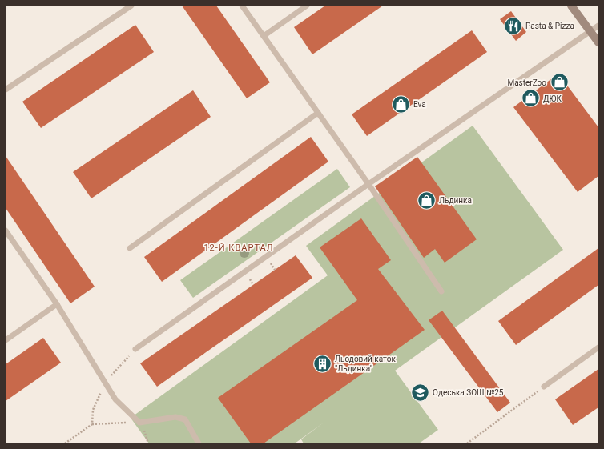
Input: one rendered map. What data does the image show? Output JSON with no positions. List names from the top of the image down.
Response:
{
  "districts": ["12-Й КВАРТАЛ"],
  "places": {
    "restaurant": ["Pasta & Pizza"],
    "shop": [
      "MasterZoo",
      "ДЮК",
      "Eva",
      "Льдинка"
    ],
    "building": ["Льодовий каток \"Льдинка\""],
    "school or university": ["Одеська ЗОШ №25"]
  }
}
